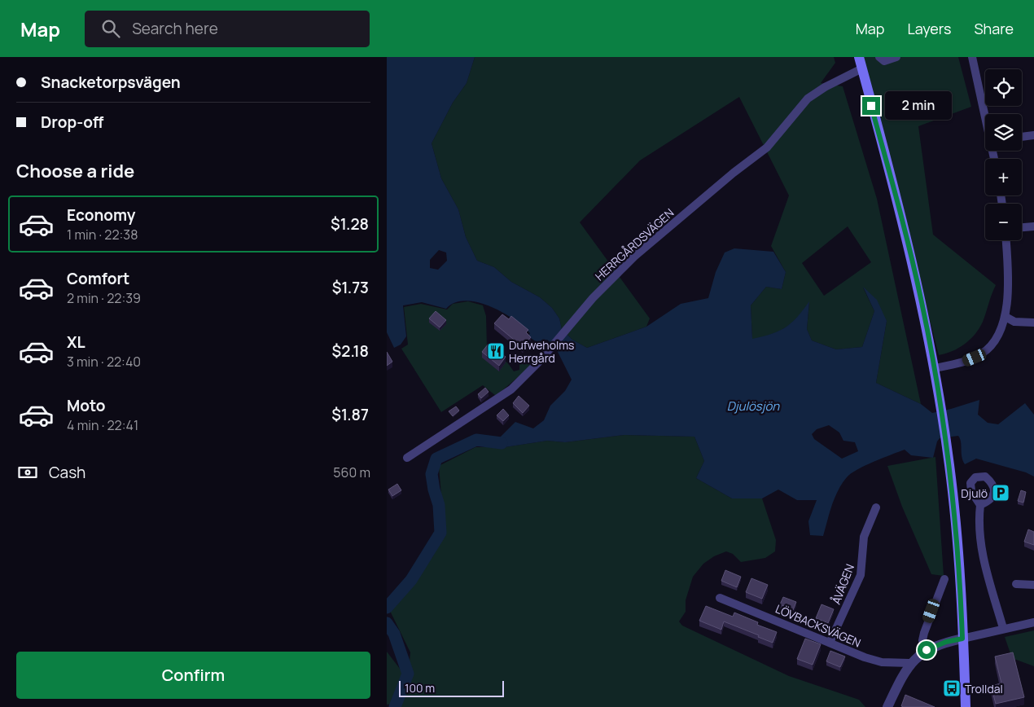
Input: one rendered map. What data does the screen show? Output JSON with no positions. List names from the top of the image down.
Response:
{
  "streets": {
    "street": ["HERRGÅRDSVÄGEN", "ÅVÄGEN", "LÖVBACKSVÄGEN"]
  },
  "crossings": [
    ["ÅVÄGEN", "LÖVBACKSVÄGEN"]
  ],
  "water": ["Djulösjön"],
  "places": {
    "restaurant": ["Dufweholms Herrgård"],
    "parking": ["Djulö"],
    "bus stop": ["Trolldal"]
  },
  "scale_bar": "100 m",
  "page": {
    "header": "Map",
    "search": "Search here",
    "nav": ["Map", "Layers", "Share"],
    "banner": ["Snacketorpsvägen", "Drop-off"],
    "map_buttons": ["+", "−"],
    "bubble": "2 min",
    "heading": "Choose a ride",
    "list": [
      {
        "name": "Economy",
        "note": "1 min · 22:38",
        "value": "$1.28"
      },
      {
        "name": "Comfort",
        "note": "2 min · 22:39",
        "value": "$1.73"
      },
      {
        "name": "XL",
        "note": "3 min · 22:40",
        "value": "$2.18"
      },
      {
        "name": "Moto",
        "note": "4 min · 22:41",
        "value": "$1.87"
      }
    ],
    "pay": ["Cash", "560 m"],
    "buttons": "Confirm",
    "scale": "100 m"
  }
}
